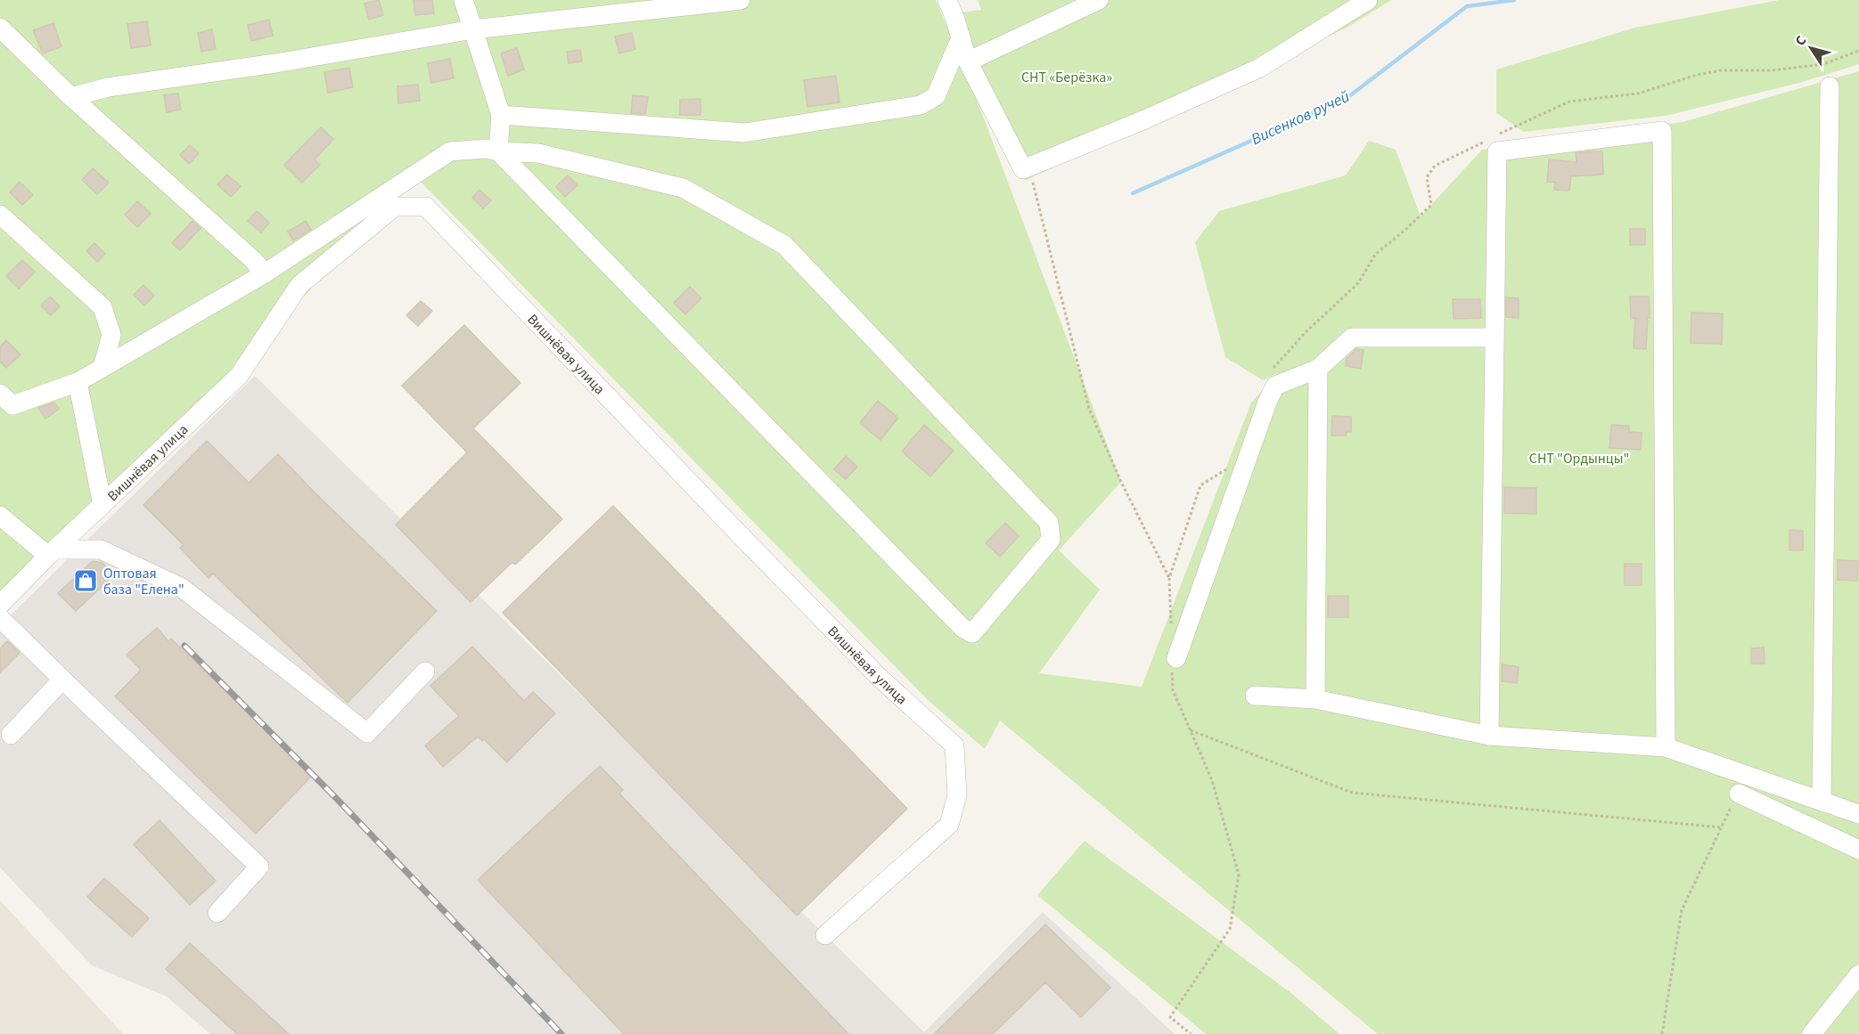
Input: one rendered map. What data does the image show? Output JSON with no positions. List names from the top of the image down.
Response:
{
  "streets": {
    "street": ["Вишнёвая улица"]
  },
  "water": ["Висенков ручей"],
  "parks": ["СНТ «Берёзка»", "СНТ \"Ордынцы\""],
  "places": {
    "shop": ["Оптовая база \"Елена\""]
  },
  "north": "top left"
}
